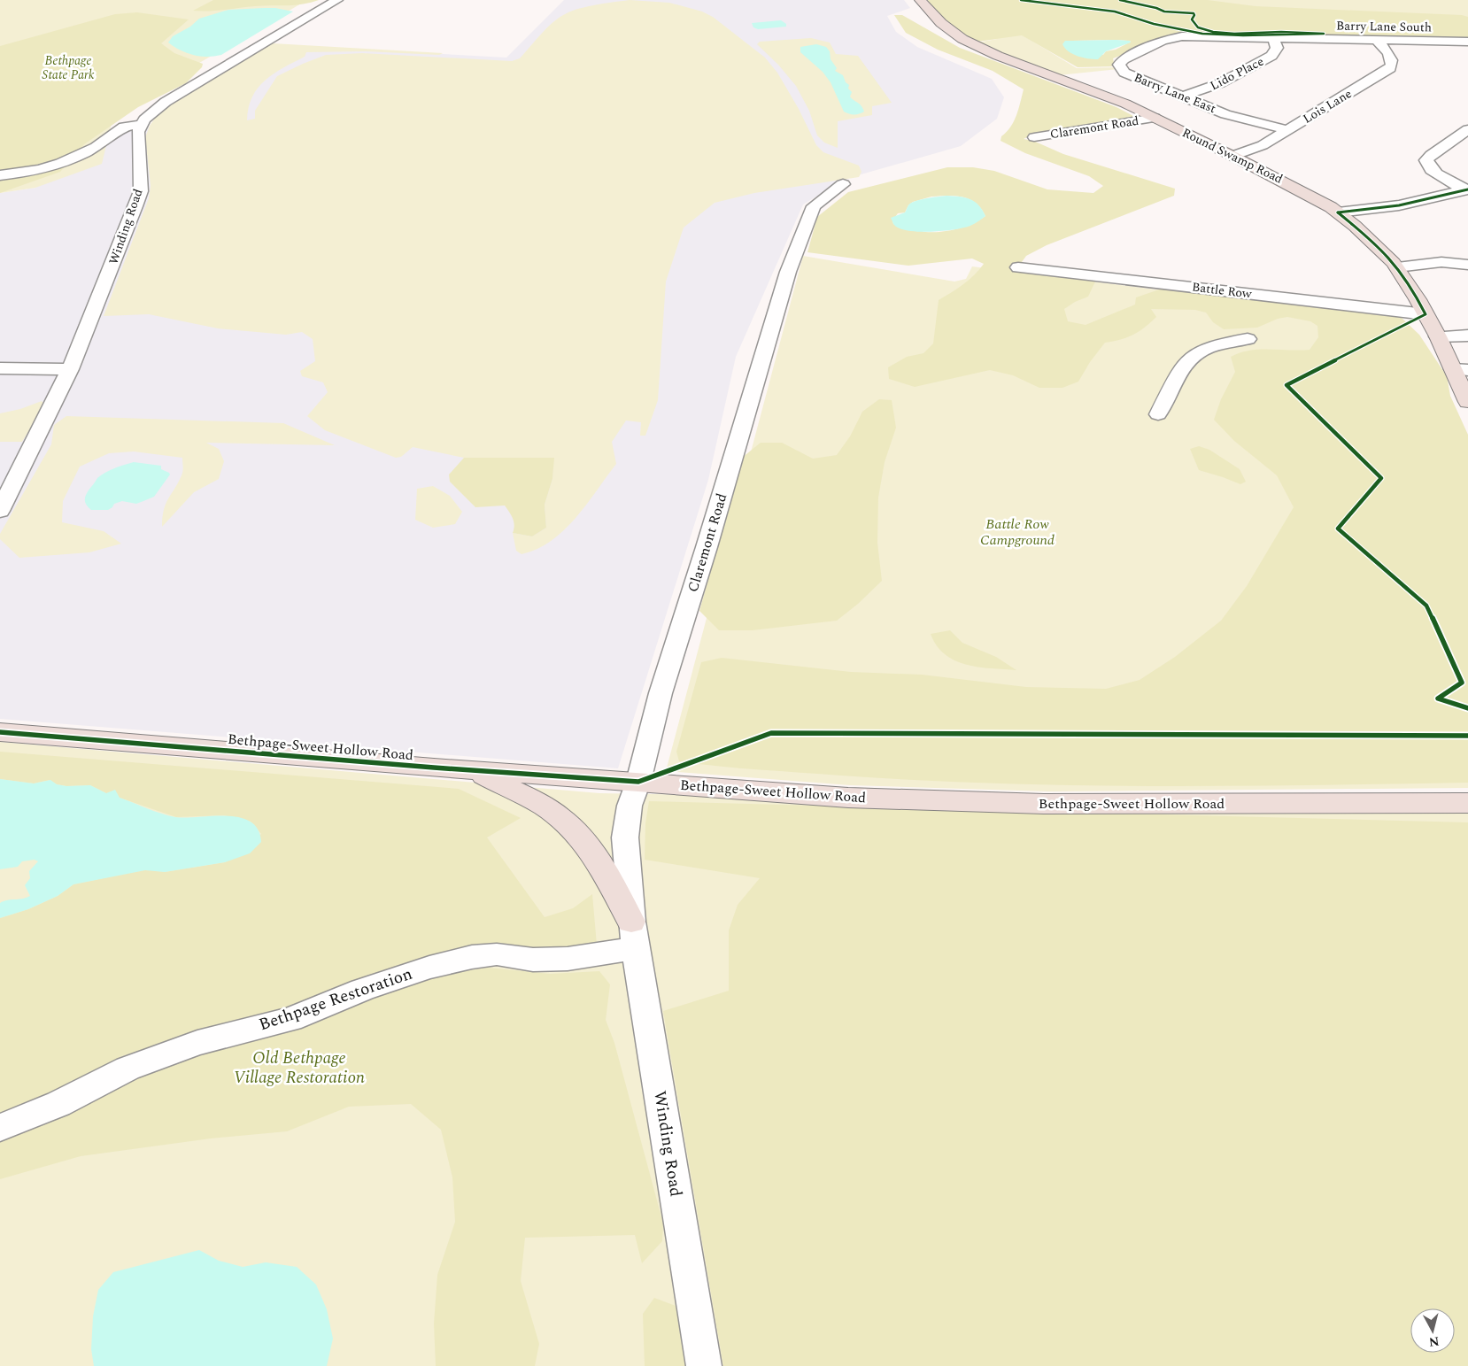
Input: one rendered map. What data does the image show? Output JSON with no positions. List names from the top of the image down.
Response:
{
  "streets": {
    "main road": ["Round Swamp Road", "Bethpage-Sweet Hollow Road"],
    "street": [
      "Barry Lane South",
      "Lido Place",
      "Barry Lane East",
      "Lois Lane",
      "Claremont Road",
      "Winding Road",
      "Battle Row",
      "Bethpage Restoration"
    ]
  },
  "crossings": [
    ["Barry Lane South", "Lido Place"],
    ["Barry Lane South", "Barry Lane East"],
    ["Barry Lane South", "Lois Lane"],
    ["Lido Place", "Barry Lane East"],
    ["Barry Lane East", "Lois Lane"],
    ["Lois Lane", "Round Swamp Road"],
    ["Claremont Road", "Round Swamp Road"],
    ["Claremont Road", "Winding Road"],
    ["Claremont Road", "Bethpage-Sweet Hollow Road"],
    ["Claremont Road", "Bethpage Restoration"],
    ["Round Swamp Road", "Battle Row"],
    ["Winding Road", "Bethpage Restoration"]
  ],
  "parks": ["Bethpage State Park", "Battle Row Campground", "Old Bethpage Village Restoration"],
  "north": "bottom"
}
